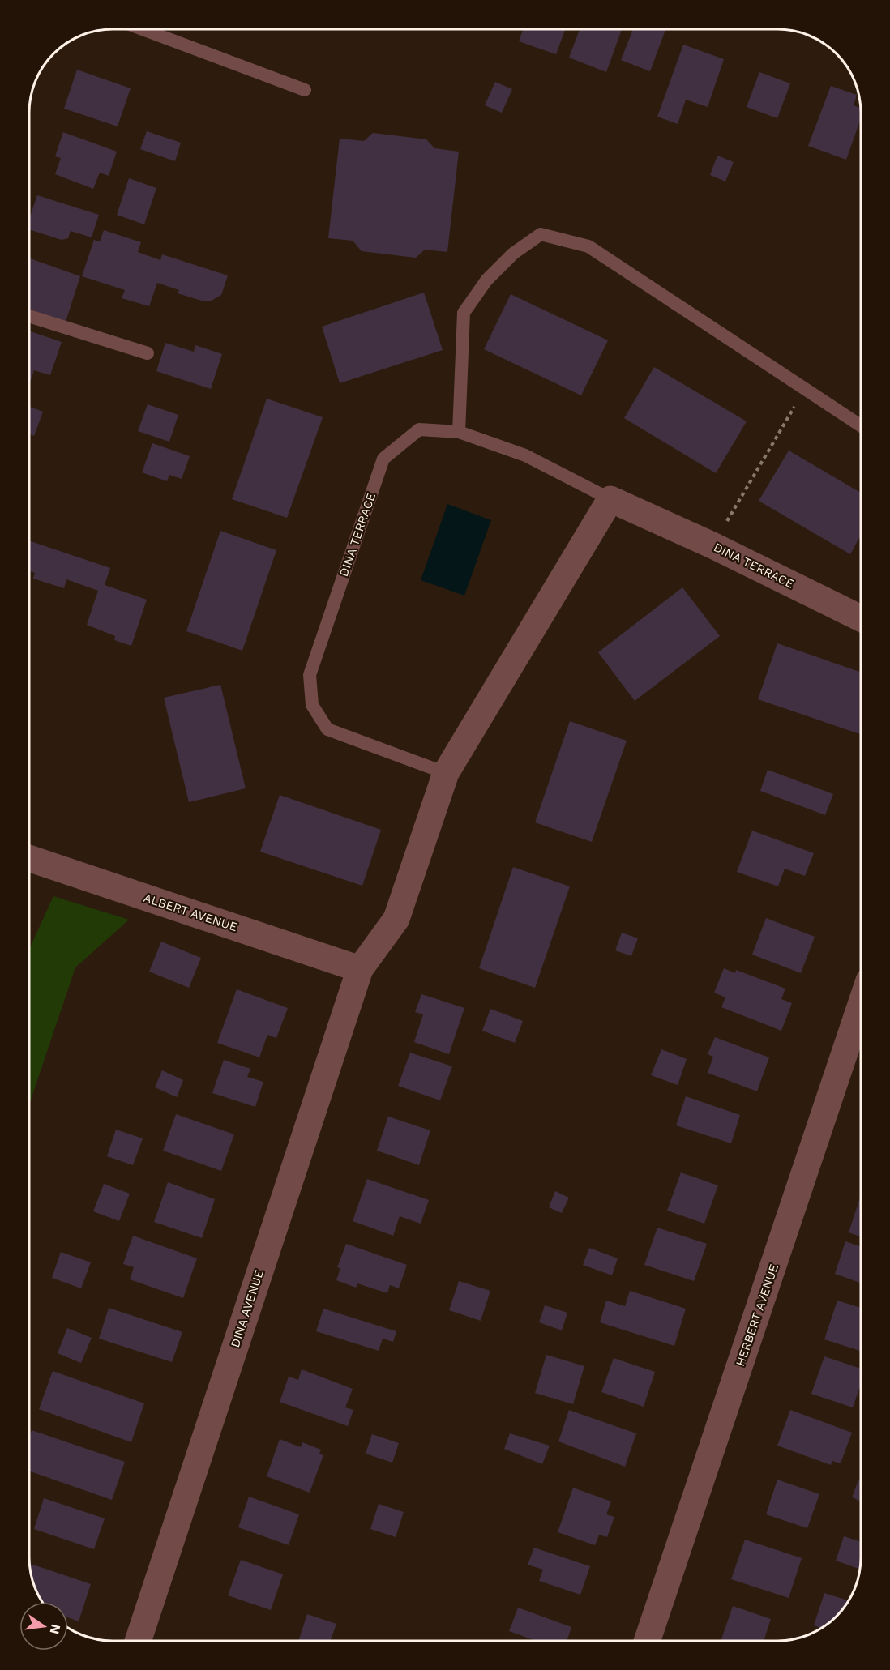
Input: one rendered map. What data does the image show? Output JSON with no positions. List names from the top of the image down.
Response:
{
  "streets": {
    "street": [
      "DINA TERRACE",
      "ALBERT AVENUE",
      "DINA AVENUE",
      "HERBERT AVENUE"
    ]
  },
  "crossings": [
    ["ALBERT AVENUE", "DINA AVENUE"]
  ],
  "north": "right"
}
